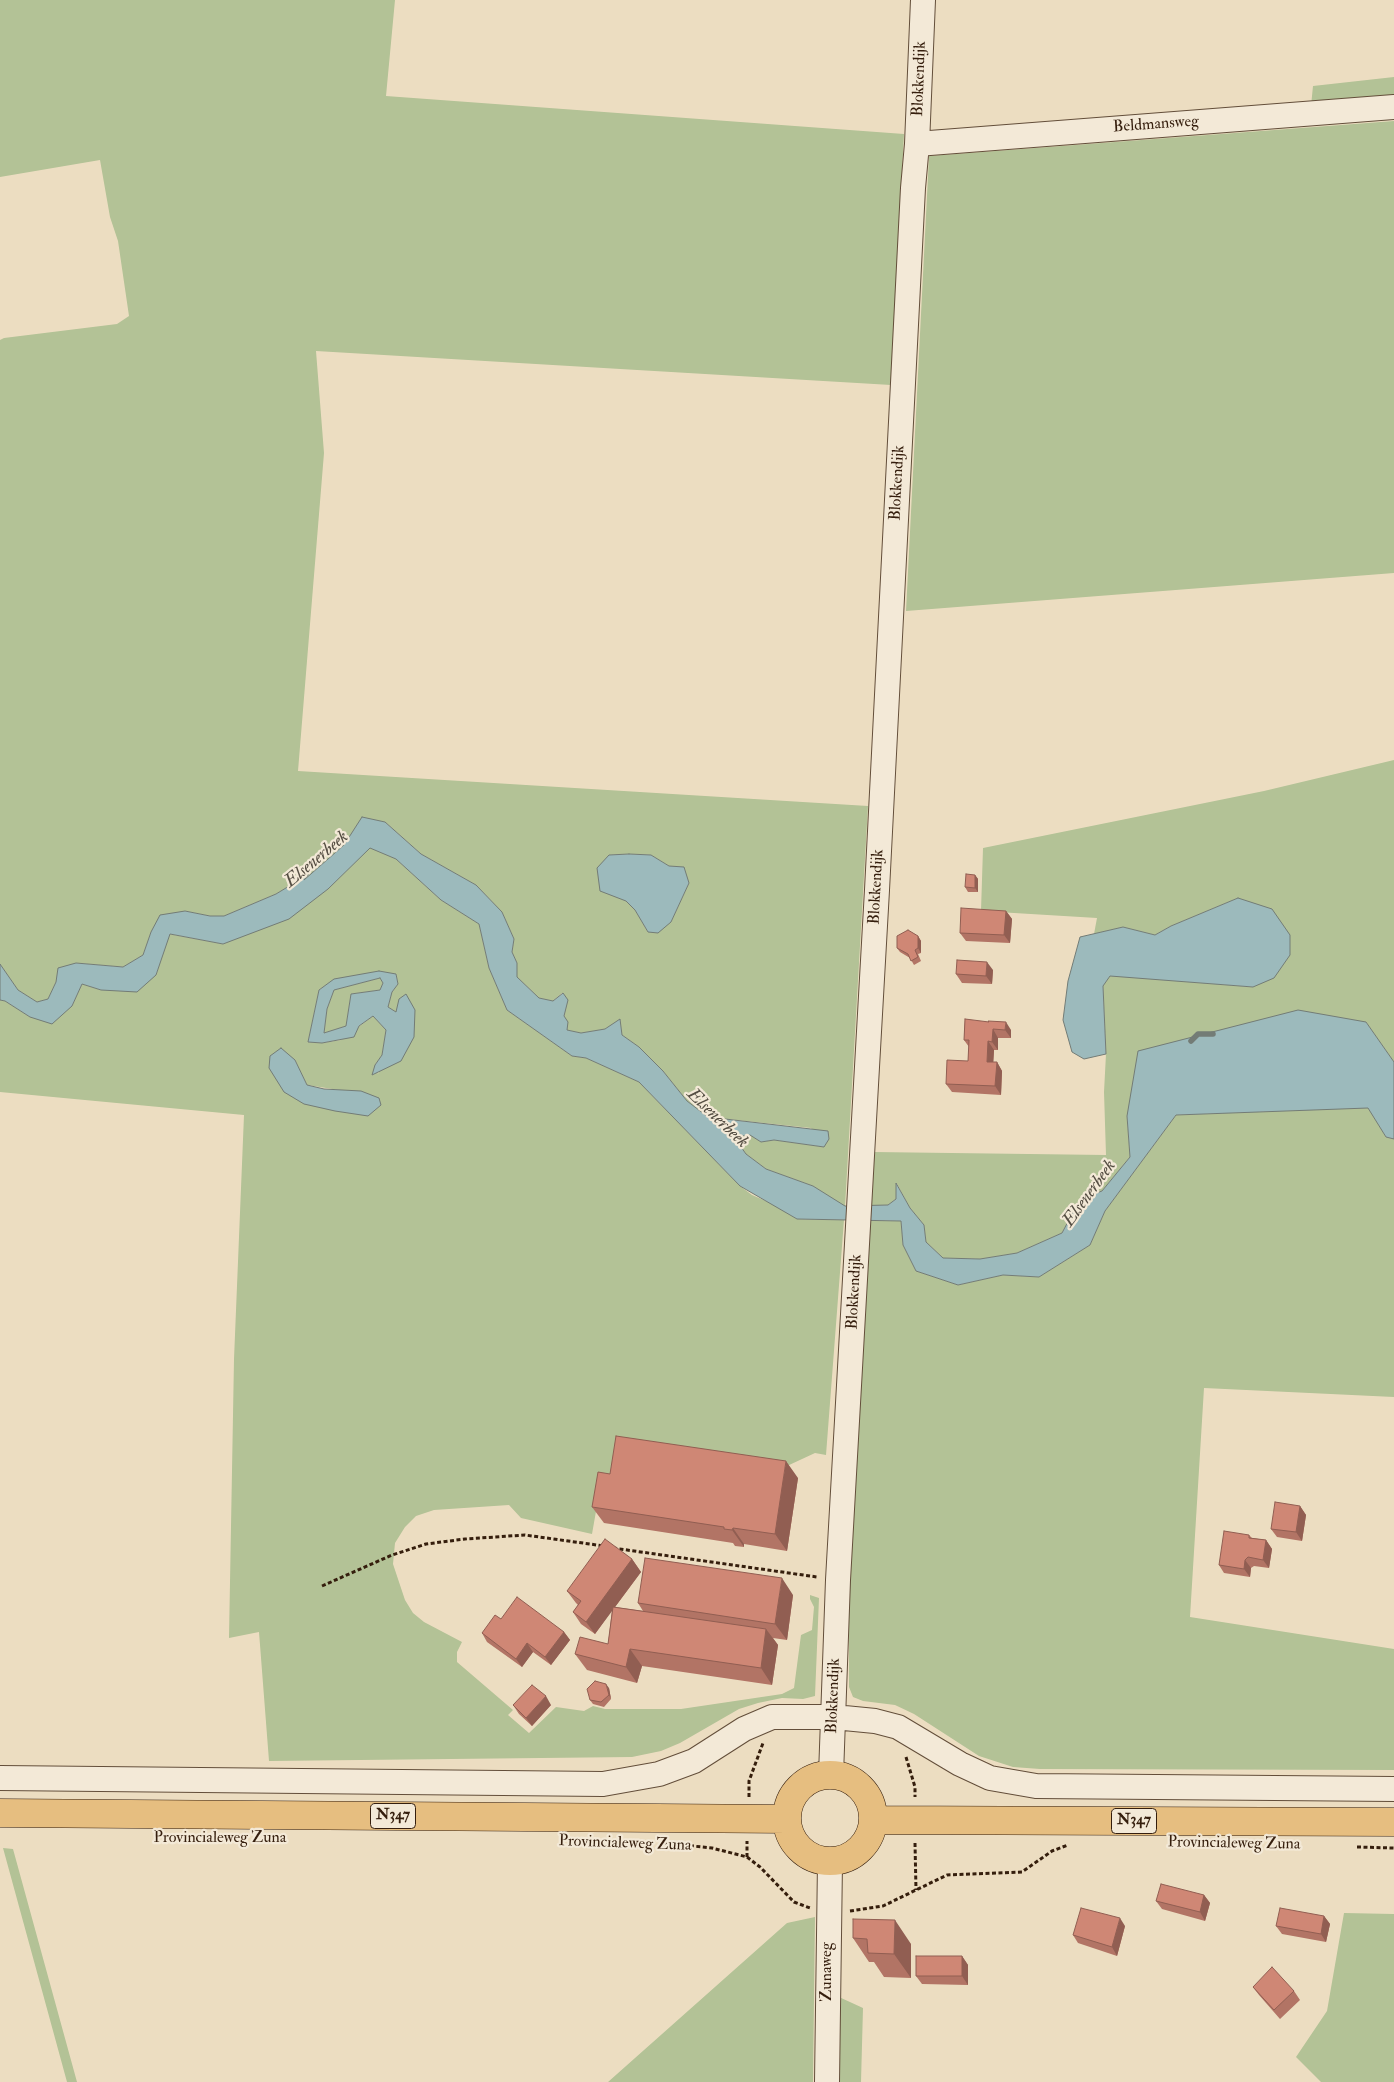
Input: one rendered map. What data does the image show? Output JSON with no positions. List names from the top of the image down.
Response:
{
  "streets": {
    "main road": ["N347", "Provincialeweg Zuna"],
    "street": ["Blokkendijk", "Beldmansweg", "Zunaweg"]
  },
  "crossings": [
    ["Blokkendijk", "Beldmansweg"],
    ["Blokkendijk", "Provincialeweg Zuna"],
    ["Blokkendijk", "Zunaweg"],
    ["Provincialeweg Zuna", "Zunaweg"]
  ],
  "water": ["Elsenerbeek"]
}
